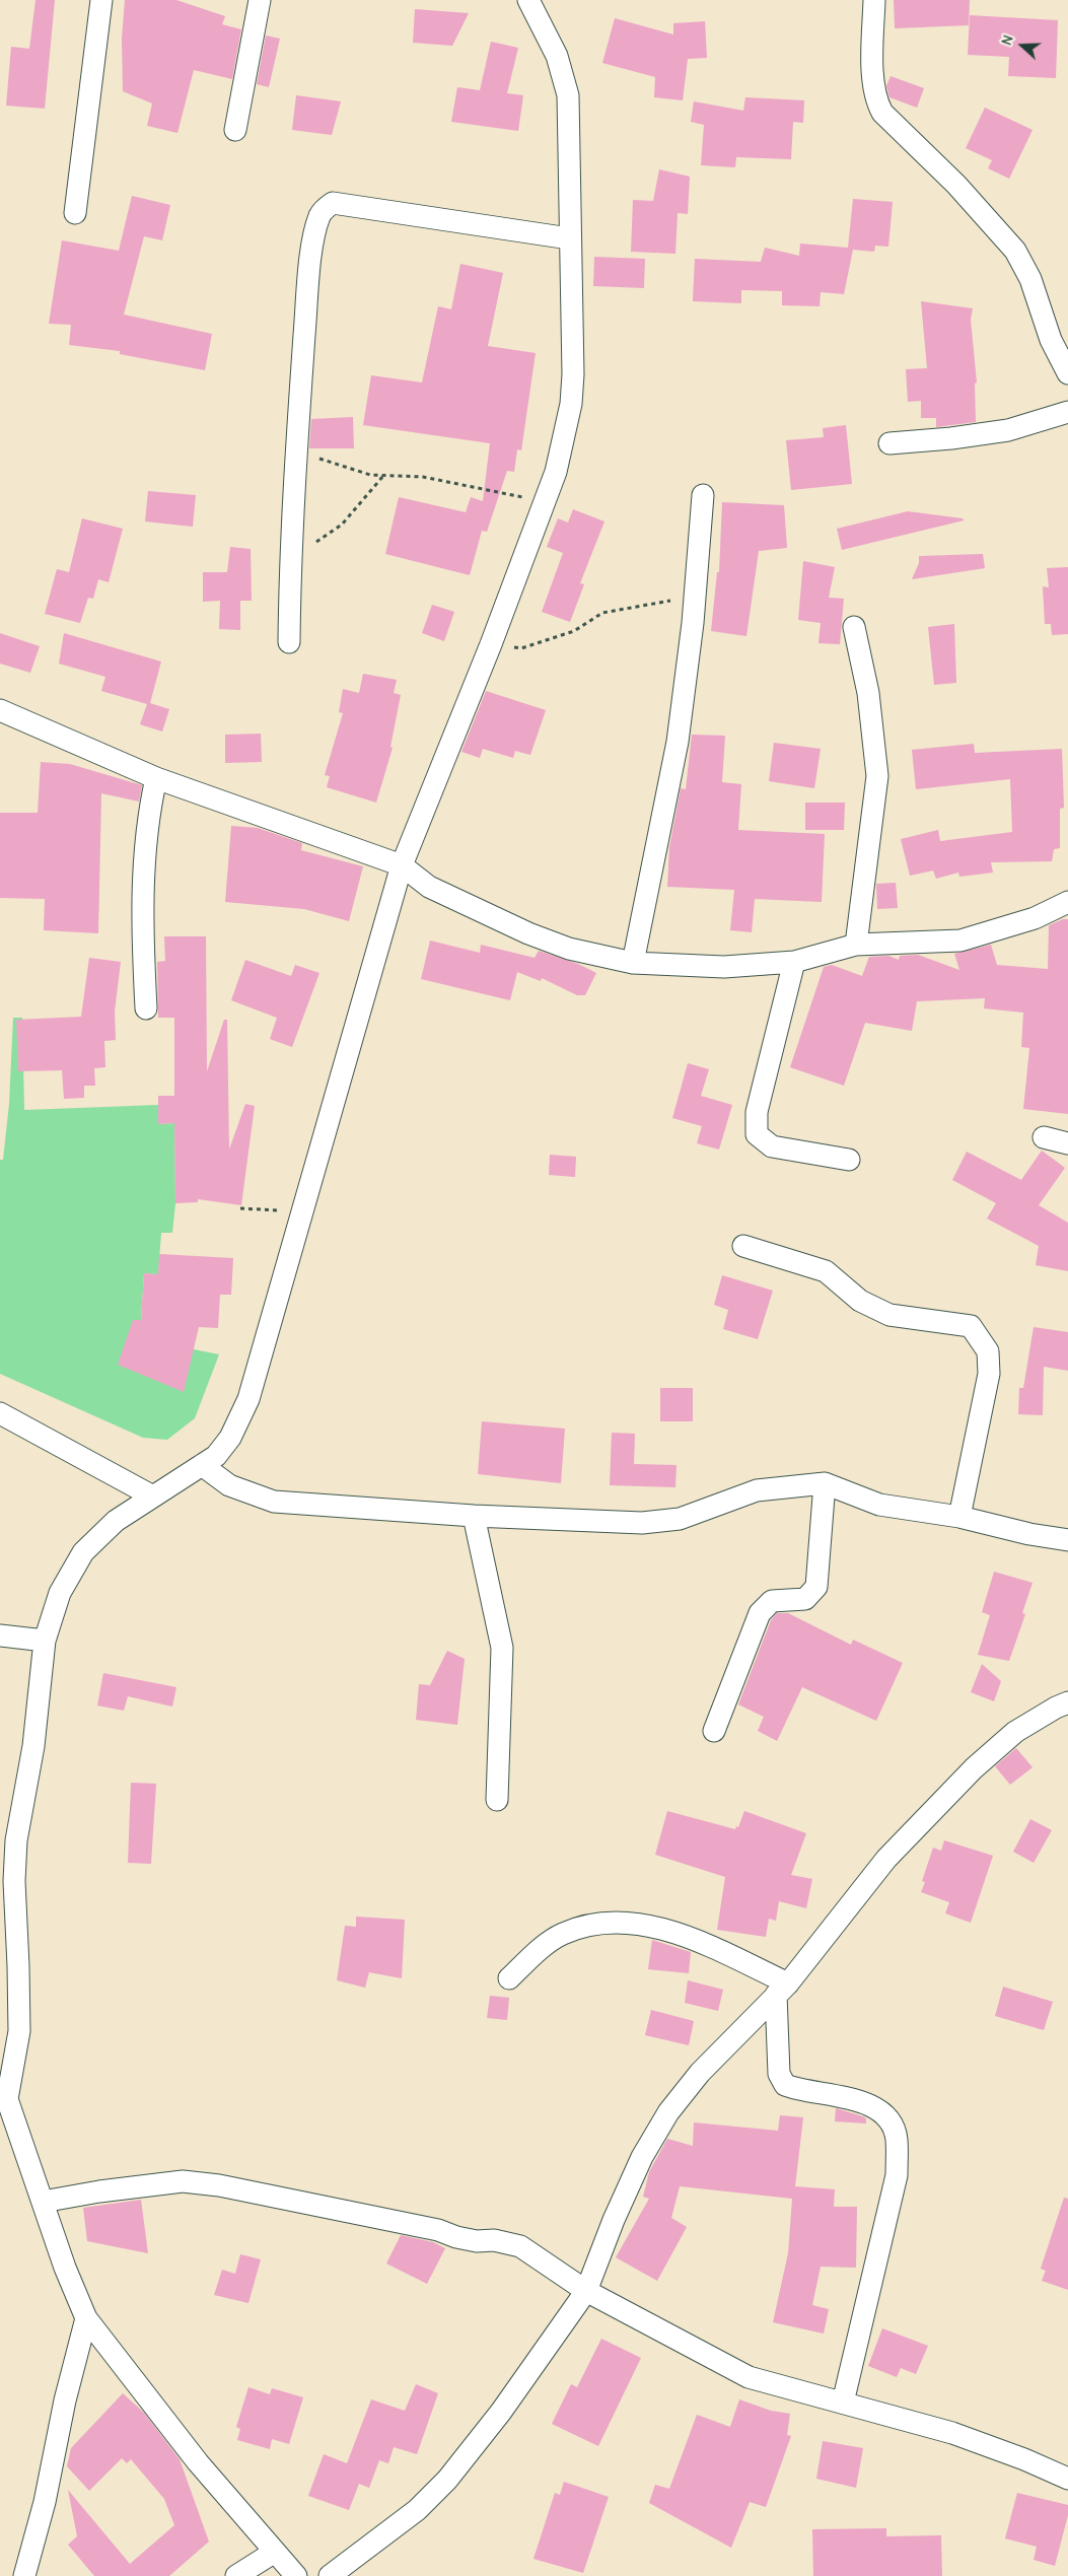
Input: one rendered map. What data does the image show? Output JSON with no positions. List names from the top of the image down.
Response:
{
  "north": "left"
}
